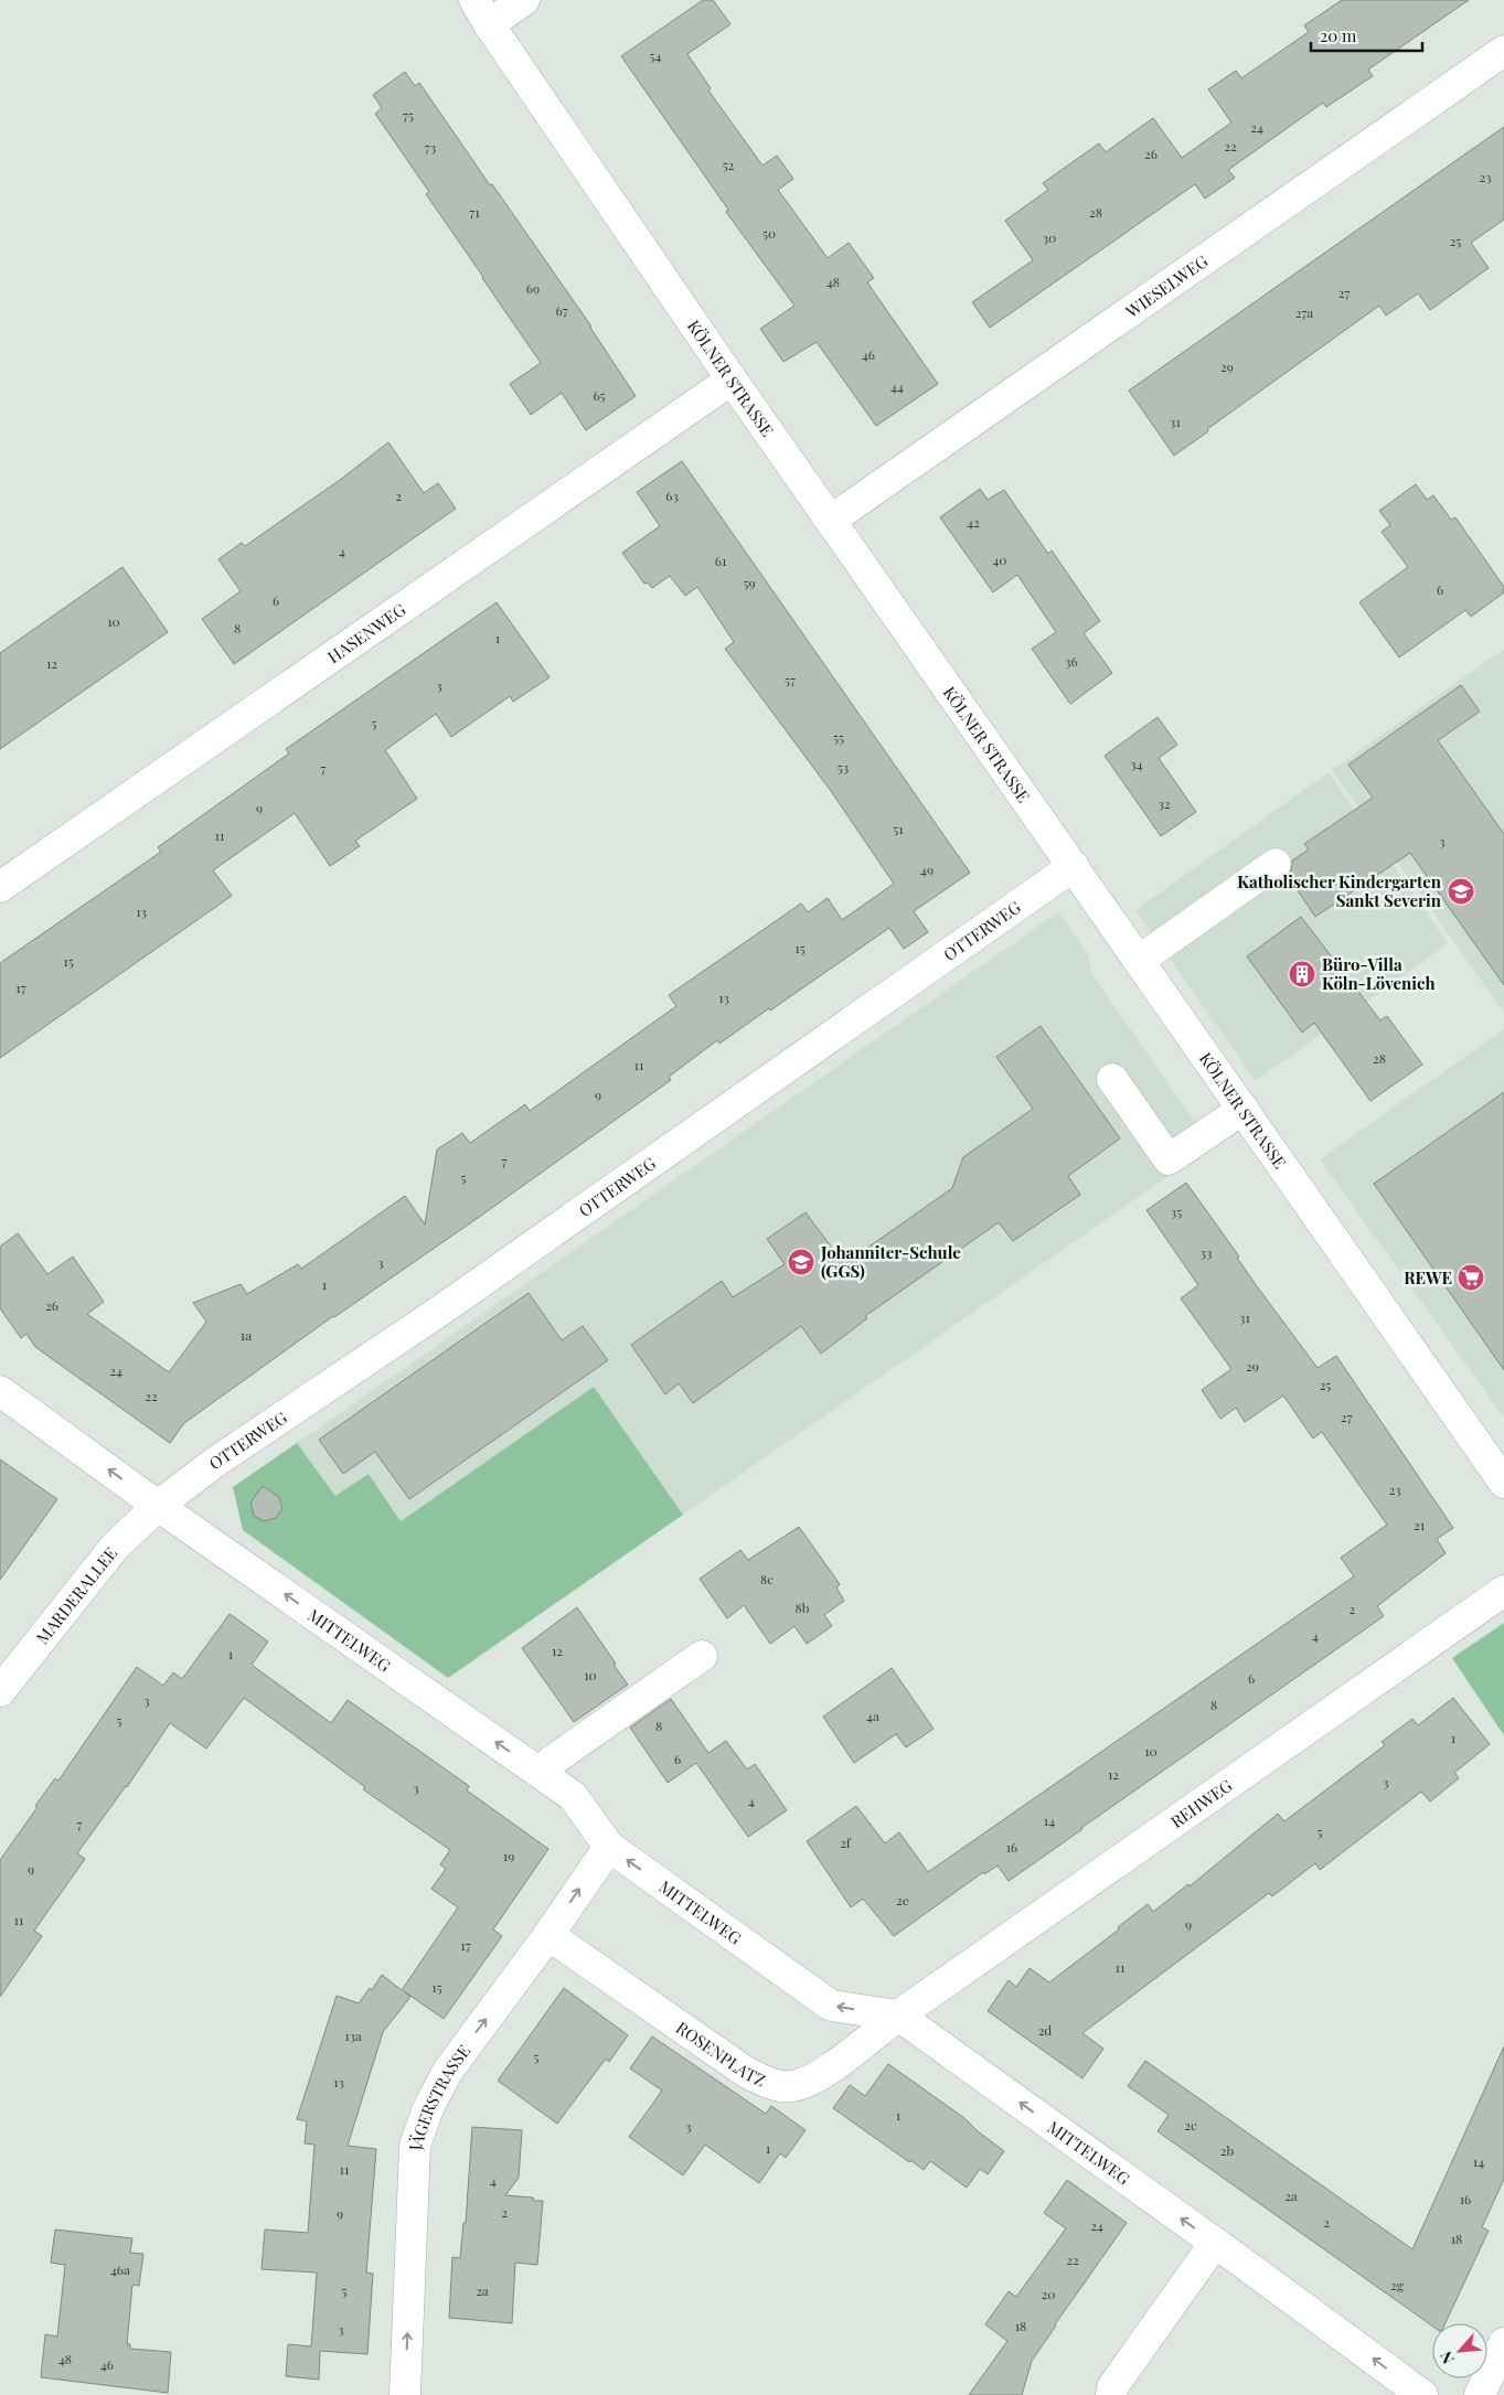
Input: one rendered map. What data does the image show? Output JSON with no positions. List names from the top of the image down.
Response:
{
  "streets": {
    "street": [
      "WIESELWEG",
      "KÖLNER STRASSE",
      "HASENWEG",
      "OTTERWEG",
      "MARDERALLEE",
      "MITTELWEG",
      "REHWEG",
      "ROSENPLATZ",
      "JÄGERSTRASSE"
    ]
  },
  "crossings": [
    ["WIESELWEG", "KÖLNER STRASSE"],
    ["KÖLNER STRASSE", "HASENWEG"],
    ["KÖLNER STRASSE", "OTTERWEG"],
    ["OTTERWEG", "MARDERALLEE"],
    ["OTTERWEG", "MITTELWEG"],
    ["MARDERALLEE", "MITTELWEG"],
    ["MITTELWEG", "REHWEG"],
    ["MITTELWEG", "ROSENPLATZ"],
    ["MITTELWEG", "JÄGERSTRASSE"],
    ["REHWEG", "ROSENPLATZ"],
    ["ROSENPLATZ", "JÄGERSTRASSE"]
  ],
  "one_way": ["MITTELWEG", "JÄGERSTRASSE"],
  "places": {
    "school or university": ["Katholischer Kindergarten Sankt Severin", "Johanniter-Schule (GGS)"],
    "building": ["Büro-Villa Köln-Lövenich"],
    "supermarket": ["REWE"]
  },
  "house_numbers": [
    "54",
    "75",
    "24",
    "22",
    "73",
    "26",
    "52",
    "23",
    "71",
    "28",
    "50",
    "30",
    "25",
    "48",
    "69",
    "27",
    "67",
    "27a",
    "46",
    "29",
    "44",
    "65",
    "31",
    "2",
    "63",
    "42",
    "4",
    "40",
    "61",
    "59",
    "6",
    "6",
    "10",
    "8",
    "1",
    "36",
    "12",
    "57",
    "3",
    "5",
    "55",
    "34",
    "53",
    "7",
    "32",
    "9",
    "51",
    "11",
    "3",
    "49",
    "13",
    "15",
    "15",
    "17",
    "13",
    "28",
    "11",
    "9",
    "7",
    "5",
    "35",
    "33",
    "3",
    "1",
    "26",
    "31",
    "1a",
    "29",
    "24",
    "25",
    "22",
    "27",
    "23",
    "21",
    "8c",
    "8b",
    "2",
    "4",
    "12",
    "1",
    "10",
    "6",
    "3",
    "8",
    "4a",
    "5",
    "8",
    "1",
    "10",
    "6",
    "12",
    "3",
    "3",
    "4",
    "14",
    "7",
    "5",
    "2f",
    "16",
    "19",
    "9",
    "2e",
    "11",
    "9",
    "17",
    "11",
    "15",
    "2d",
    "13a",
    "5",
    "13",
    "1",
    "2c",
    "3",
    "1",
    "2b",
    "14",
    "11",
    "4",
    "2a",
    "16",
    "2",
    "9",
    "2",
    "24",
    "18",
    "22",
    "46a",
    "2g",
    "5",
    "2a",
    "20",
    "18",
    "3",
    "48",
    "46"
  ],
  "scale_bar": "20 m",
  "north": "bottom left"
}
